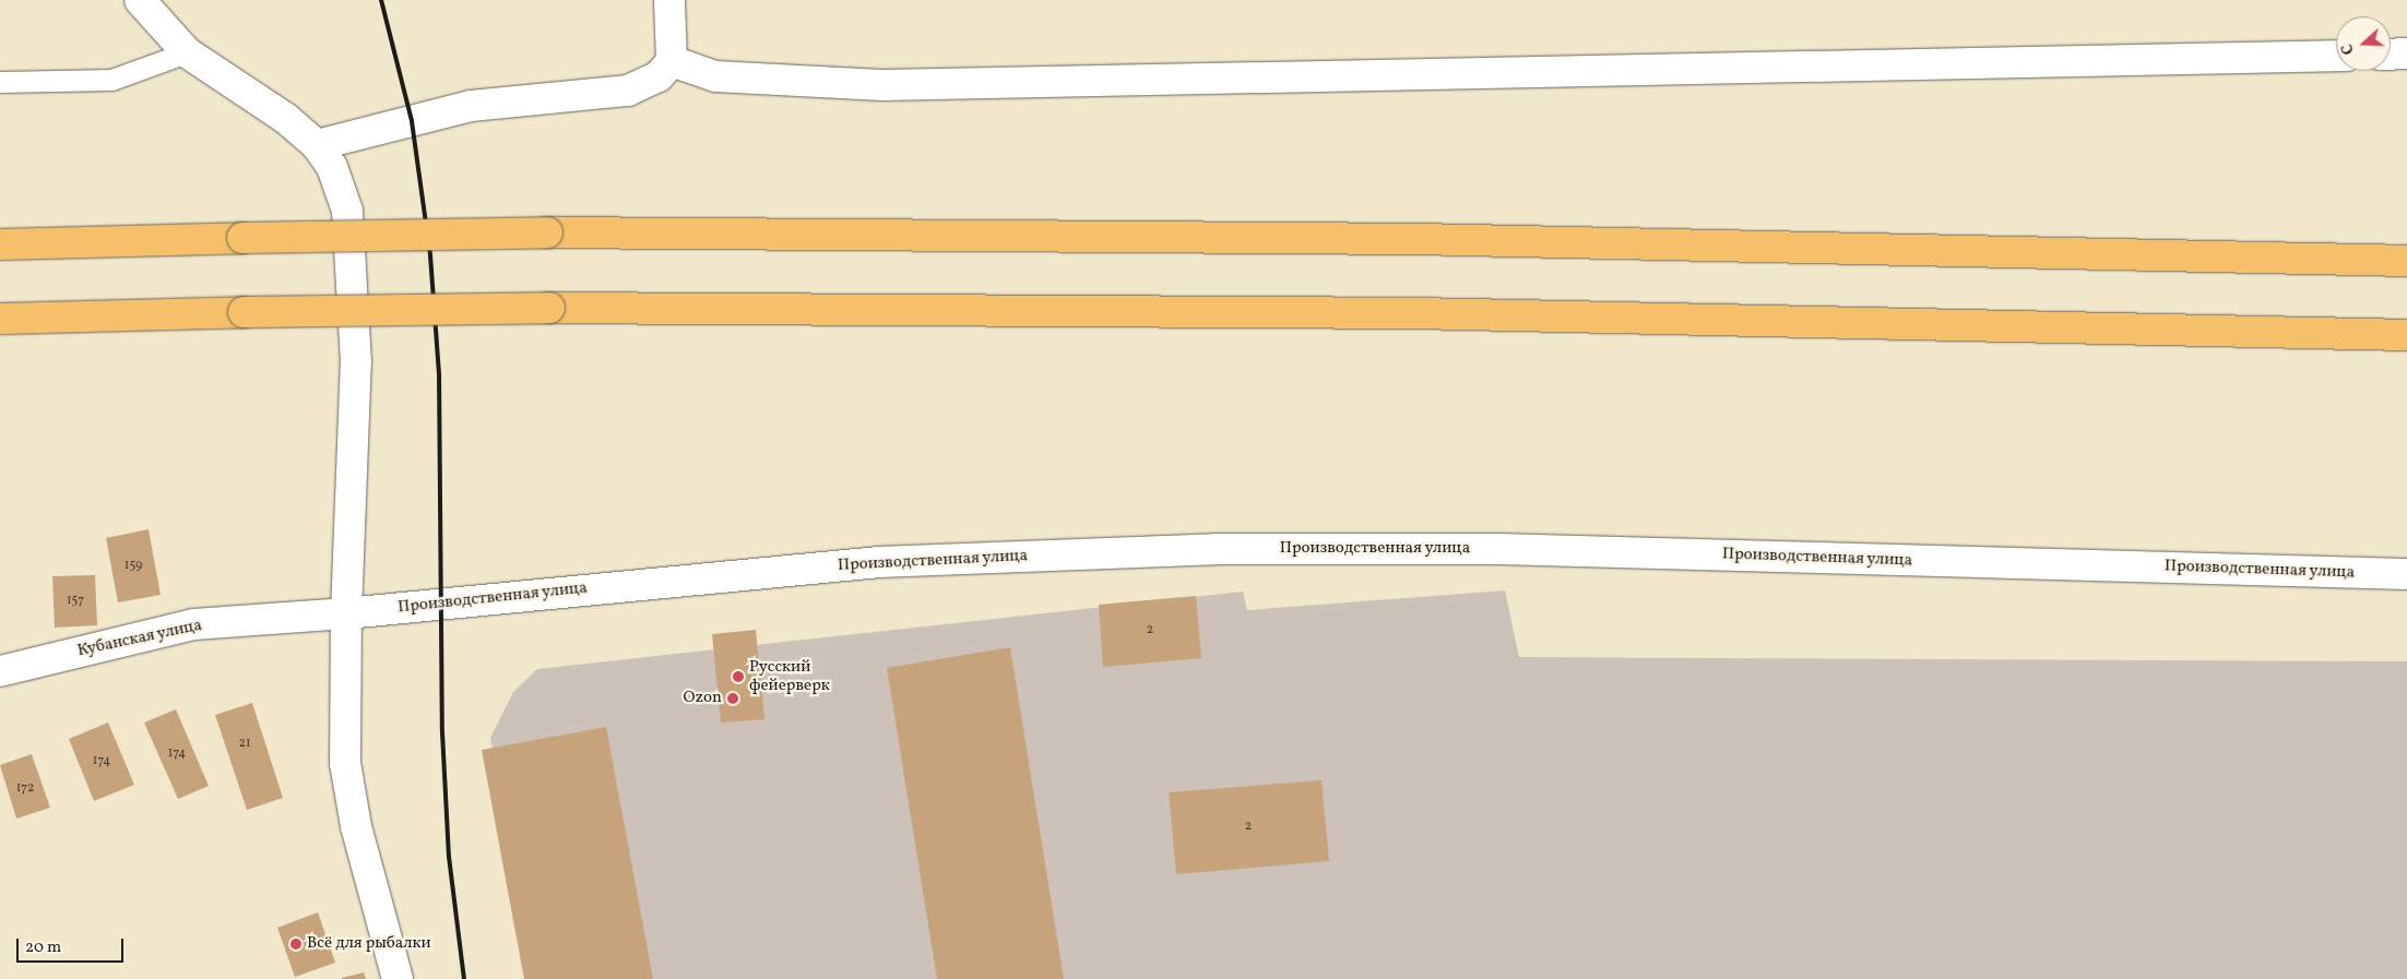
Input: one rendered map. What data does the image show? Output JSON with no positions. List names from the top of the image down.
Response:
{
  "streets": {
    "street": ["Производственная улица", "Кубанская улица"]
  },
  "crossings": [
    ["Производственная улица", "Кубанская улица"]
  ],
  "places": ["Русский фейерверк", "Ozon", "Всё для рыбалки"],
  "house_numbers": [
    "159",
    "157",
    "2",
    "21",
    "174",
    "174",
    "172",
    "2"
  ],
  "scale_bar": "20 m",
  "north": "left"
}
